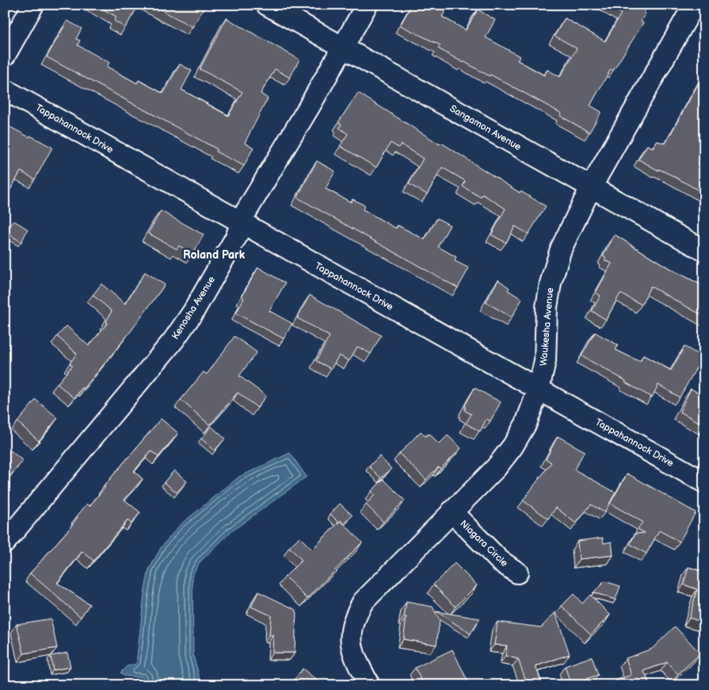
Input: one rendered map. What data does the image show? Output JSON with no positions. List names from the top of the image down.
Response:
{
  "streets": {
    "street": [
      "Sangamon Avenue",
      "Tappahannock Drive",
      "Kenosha Avenue",
      "Waukesha Avenue",
      "Niagara Circle"
    ]
  },
  "crossings": [
    ["Sangamon Avenue", "Kenosha Avenue"],
    ["Sangamon Avenue", "Waukesha Avenue"],
    ["Tappahannock Drive", "Kenosha Avenue"],
    ["Tappahannock Drive", "Waukesha Avenue"],
    ["Waukesha Avenue", "Niagara Circle"]
  ],
  "districts": ["Roland Park"]
}
